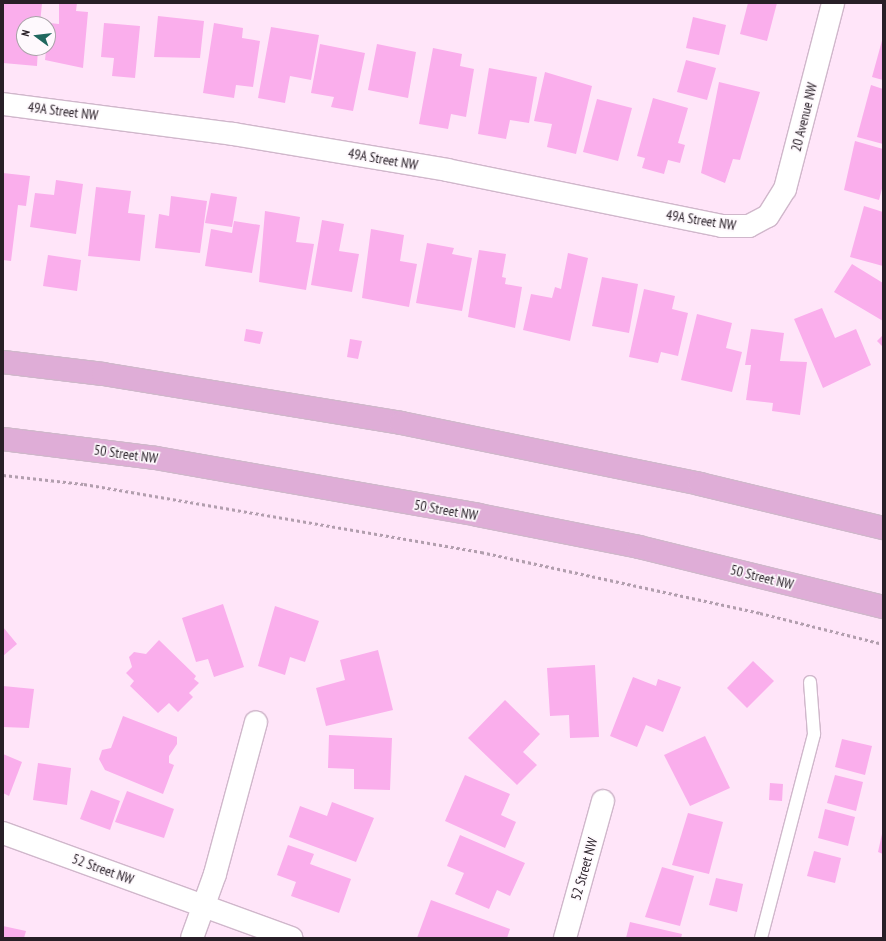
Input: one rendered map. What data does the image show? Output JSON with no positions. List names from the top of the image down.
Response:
{
  "streets": {
    "main road": ["50 Street NW"],
    "street": ["49A Street NW", "20 Avenue NW", "52 Street NW"]
  },
  "crossings": [
    ["49A Street NW", "20 Avenue NW"]
  ],
  "north": "left"
}
